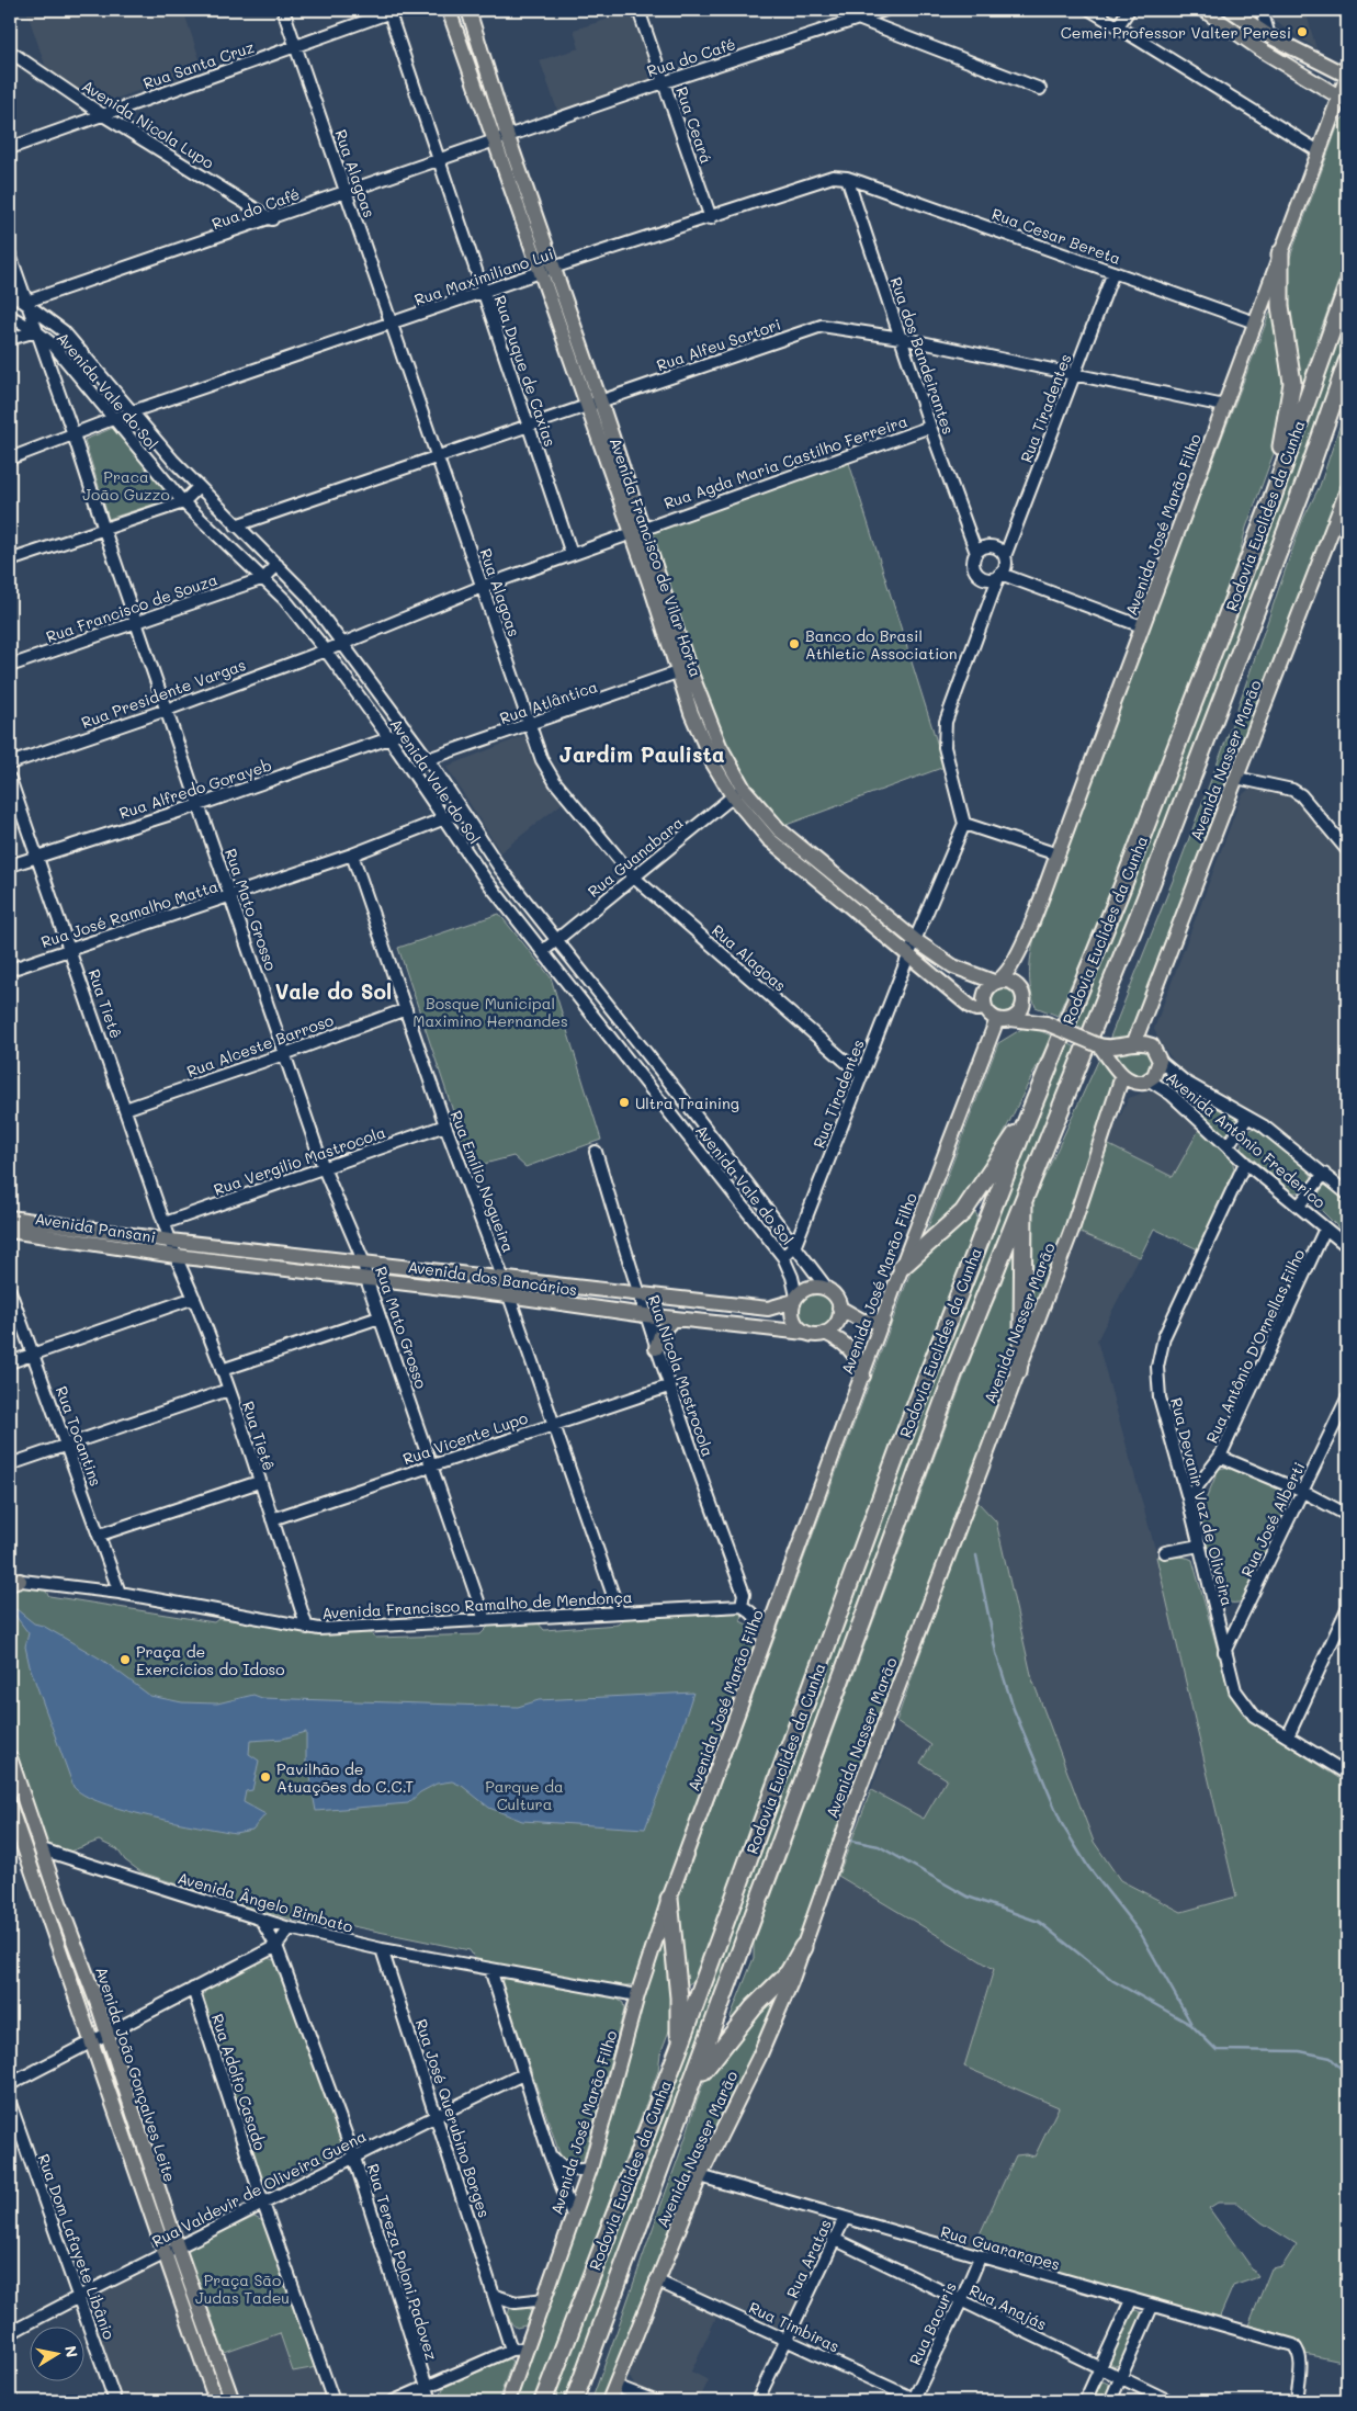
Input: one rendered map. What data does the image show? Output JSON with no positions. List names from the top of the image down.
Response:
{
  "streets": {
    "highway": ["Rodovia Euclides da Cunha"],
    "main road": [
      "Avenida José Marão Filho",
      "Avenida Francisco de Vilar Horta",
      "Avenida Nasser Marão",
      "Avenida Antônio Frederico",
      "Avenida Pansani",
      "Avenida dos Bancários",
      "Avenida João Gonçalves Leite"
    ],
    "street": [
      "Rua do Café",
      "Rua Santa Cruz",
      "Avenida Nicola Lupo",
      "Rua Ceará",
      "Rua Alagoas",
      "Rua Cesar Bereta",
      "Rua Maximiliano Lui",
      "Rua Alfeu Sartori",
      "Rua dos Bandeirantes",
      "Rua Duque de Caxias",
      "Avenida Vale do Sol",
      "Rua Tiradentes",
      "Rua Agda Maria Castilho Ferreira",
      "Rua Francisco de Souza",
      "Rua Presidente Vargas",
      "Rua Atlântica",
      "Rua Alfredo Gorayeb",
      "Rua Guanabara",
      "Rua Mato Grosso",
      "Rua José Ramalho Matta",
      "Rua Tietê",
      "Rua Alceste Barroso",
      "Rua Vergilio Mastrocola",
      "Rua Emílio Nogueira",
      "Rua Antônio D'Ornellas Filho",
      "Rua Nicola Mastrocola",
      "Rua Tocantins",
      "Rua Vicente Lupo",
      "Rua Devanir Vaz de Oliveira",
      "Rua José Alberti",
      "Avenida Francisco Ramalho de Mendonça",
      "Avenida Ângelo Bimbato",
      "Rua Adolfo Casado",
      "Rua José Querubino Borges",
      "Rua Valdevir de Oliveira Guena",
      "Rua Dom Lafayete Libânio",
      "Rua Guararapes",
      "Rua Aratas",
      "Rua Tereza Poloni Padovez",
      "Rua Anajás",
      "Rua Bacuris",
      "Rua Timbiras"
    ]
  },
  "crossings": [
    ["Rua do Café", "Avenida Nicola Lupo"],
    ["Rua do Café", "Rua Ceará"],
    ["Rua do Café", "Rua Alagoas"],
    ["Rua do Café", "Rua Duque de Caxias"],
    ["Rua do Café", "Avenida Vale do Sol"],
    ["Rua do Café", "Avenida Francisco de Vilar Horta"],
    ["Rua do Café", "Rua Mato Grosso"],
    ["Rua Santa Cruz", "Avenida Nicola Lupo"],
    ["Rua Santa Cruz", "Rua Alagoas"],
    ["Rua Santa Cruz", "Rua Duque de Caxias"],
    ["Rua Ceará", "Rua Maximiliano Lui"],
    ["Rua Alagoas", "Rua Maximiliano Lui"],
    ["Rua Alagoas", "Rua Alfeu Sartori"],
    ["Rua Alagoas", "Rua Tiradentes"],
    ["Rua Alagoas", "Rua Agda Maria Castilho Ferreira"],
    ["Rua Alagoas", "Rua Atlântica"],
    ["Rua Alagoas", "Rua Guanabara"],
    ["Rua Cesar Bereta", "Rua Maximiliano Lui"],
    ["Rua Cesar Bereta", "Rua dos Bandeirantes"],
    ["Rua Cesar Bereta", "Rua Tiradentes"],
    ["Rua Cesar Bereta", "Avenida José Marão Filho"],
    ["Rua Maximiliano Lui", "Rua dos Bandeirantes"],
    ["Rua Maximiliano Lui", "Rua Duque de Caxias"],
    ["Rua Maximiliano Lui", "Avenida Vale do Sol"],
    ["Rua Maximiliano Lui", "Avenida Francisco de Vilar Horta"],
    ["Rua Maximiliano Lui", "Rua Mato Grosso"],
    ["Rua Alfeu Sartori", "Rua dos Bandeirantes"],
    ["Rua Alfeu Sartori", "Rua Duque de Caxias"],
    ["Rua Alfeu Sartori", "Avenida Vale do Sol"],
    ["Rua Alfeu Sartori", "Rua Tiradentes"],
    ["Rua Alfeu Sartori", "Avenida José Marão Filho"],
    ["Rua Alfeu Sartori", "Avenida Francisco de Vilar Horta"],
    ["Rua dos Bandeirantes", "Rua Tiradentes"],
    ["Rua dos Bandeirantes", "Rua Agda Maria Castilho Ferreira"],
    ["Rua Duque de Caxias", "Rua Agda Maria Castilho Ferreira"],
    ["Avenida Vale do Sol", "Rua Tiradentes"],
    ["Avenida Vale do Sol", "Rua Agda Maria Castilho Ferreira"],
    ["Avenida Vale do Sol", "Rua Francisco de Souza"],
    ["Avenida Vale do Sol", "Rua Presidente Vargas"],
    ["Avenida Vale do Sol", "Rua Atlântica"],
    ["Avenida Vale do Sol", "Rua Alfredo Gorayeb"],
    ["Avenida Vale do Sol", "Rua Guanabara"],
    ["Avenida Vale do Sol", "Rua Mato Grosso"],
    ["Avenida Vale do Sol", "Rua José Ramalho Matta"],
    ["Avenida Vale do Sol", "Avenida dos Bancários"],
    ["Rua Tiradentes", "Avenida Francisco de Vilar Horta"],
    ["Rua Agda Maria Castilho Ferreira", "Avenida Francisco de Vilar Horta"],
    ["Rua Agda Maria Castilho Ferreira", "Rua Presidente Vargas"],
    ["Avenida José Marão Filho", "Avenida Francisco de Vilar Horta"],
    ["Avenida José Marão Filho", "Avenida Ângelo Bimbato"],
    ["Avenida Francisco de Vilar Horta", "Rua Atlântica"],
    ["Avenida Francisco de Vilar Horta", "Rua Guanabara"],
    ["Rua Francisco de Souza", "Rua Mato Grosso"],
    ["Rua Presidente Vargas", "Rua Mato Grosso"],
    ["Avenida Nasser Marão", "Avenida Antônio Frederico"],
    ["Avenida Nasser Marão", "Rua Guararapes"],
    ["Avenida Nasser Marão", "Rua Timbiras"],
    ["Rua Alfredo Gorayeb", "Rua Mato Grosso"],
    ["Rua Alfredo Gorayeb", "Rua Tietê"],
    ["Rua Mato Grosso", "Rua José Ramalho Matta"],
    ["Rua Mato Grosso", "Rua Alceste Barroso"],
    ["Rua Mato Grosso", "Rua Vergilio Mastrocola"],
    ["Rua Mato Grosso", "Avenida dos Bancários"],
    ["Rua Mato Grosso", "Rua Vicente Lupo"],
    ["Rua Mato Grosso", "Avenida Francisco Ramalho de Mendonça"],
    ["Rua José Ramalho Matta", "Rua Tietê"],
    ["Rua José Ramalho Matta", "Rua Emílio Nogueira"],
    ["Rua Tietê", "Rua Alceste Barroso"],
    ["Rua Tietê", "Rua Vergilio Mastrocola"],
    ["Rua Tietê", "Avenida Pansani"],
    ["Rua Tietê", "Avenida dos Bancários"],
    ["Rua Tietê", "Rua Vicente Lupo"],
    ["Rua Tietê", "Avenida Francisco Ramalho de Mendonça"],
    ["Rua Alceste Barroso", "Rua Emílio Nogueira"],
    ["Avenida Antônio Frederico", "Rua Antônio D'Ornellas Filho"],
    ["Avenida Antônio Frederico", "Rua Devanir Vaz de Oliveira"],
    ["Rua Vergilio Mastrocola", "Rua Emílio Nogueira"],
    ["Rua Emílio Nogueira", "Avenida dos Bancários"],
    ["Rua Emílio Nogueira", "Rua Vicente Lupo"],
    ["Rua Emílio Nogueira", "Avenida Francisco Ramalho de Mendonça"],
    ["Avenida Pansani", "Avenida dos Bancários"],
    ["Avenida dos Bancários", "Rua Nicola Mastrocola"],
    ["Rua Antônio D'Ornellas Filho", "Rua Devanir Vaz de Oliveira"],
    ["Rua Nicola Mastrocola", "Rua Vicente Lupo"],
    ["Rua Nicola Mastrocola", "Avenida Francisco Ramalho de Mendonça"],
    ["Rua Tocantins", "Avenida Francisco Ramalho de Mendonça"],
    ["Rua Devanir Vaz de Oliveira", "Rua José Alberti"],
    ["Avenida Ângelo Bimbato", "Avenida João Gonçalves Leite"],
    ["Avenida Ângelo Bimbato", "Rua José Querubino Borges"],
    ["Avenida Ângelo Bimbato", "Rua Tereza Poloni Padovez"],
    ["Avenida João Gonçalves Leite", "Rua Valdevir de Oliveira Guena"],
    ["Rua Adolfo Casado", "Rua Valdevir de Oliveira Guena"],
    ["Rua José Querubino Borges", "Rua Valdevir de Oliveira Guena"],
    ["Rua Valdevir de Oliveira Guena", "Rua Dom Lafayete Libânio"],
    ["Rua Valdevir de Oliveira Guena", "Rua Tereza Poloni Padovez"],
    ["Rua Guararapes", "Rua Aratas"],
    ["Rua Guararapes", "Rua Bacuris"],
    ["Rua Aratas", "Rua Anajás"],
    ["Rua Aratas", "Rua Timbiras"],
    ["Rua Anajás", "Rua Bacuris"],
    ["Rua Bacuris", "Rua Timbiras"]
  ],
  "districts": ["Jardim Paulista", "Vale do Sol"],
  "parks": [
    "Praca João Guzzo",
    "Bosque Municipal Maximino Hernandes",
    "Parque da Cultura",
    "Praça São Judas Tadeu"
  ],
  "places": [
    "Cemei Professor Valter Peresi",
    "Banco do Brasil Athletic Association",
    "Ultra Training",
    "Praça de Exercícios do Idoso",
    "Pavilhão de Atuações do C.C.T"
  ],
  "north": "right"
}
